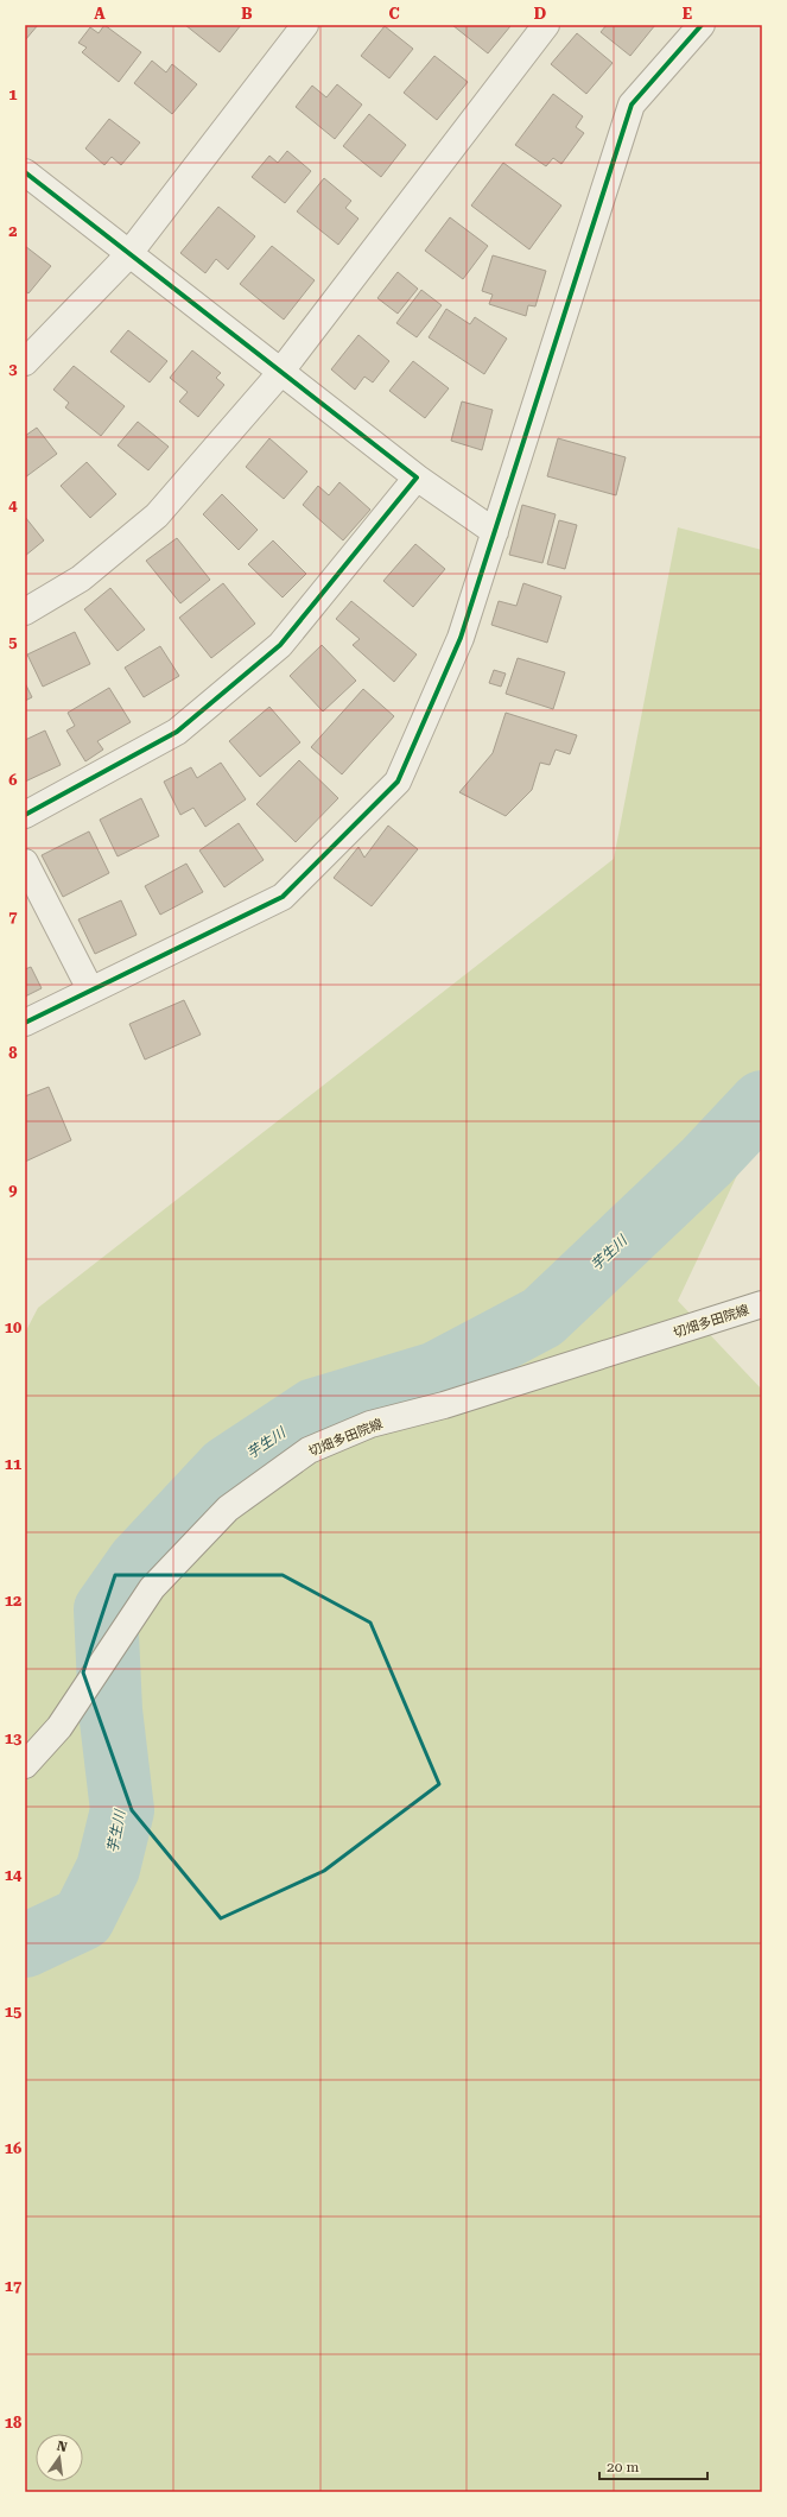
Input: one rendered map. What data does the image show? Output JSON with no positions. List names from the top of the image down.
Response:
{
  "streets": {
    "street": ["切畑多田院線"]
  },
  "water": ["芋生川"],
  "scale_bar": "20 m",
  "north": "top",
  "grid": {
    "columns": [
      "A",
      "B",
      "C",
      "D",
      "E"
    ],
    "rows": [
      "1",
      "2",
      "3",
      "4",
      "5",
      "6",
      "7",
      "8",
      "9",
      "10",
      "11",
      "12",
      "13",
      "14",
      "15",
      "16",
      "17",
      "18"
    ]
  }
}
